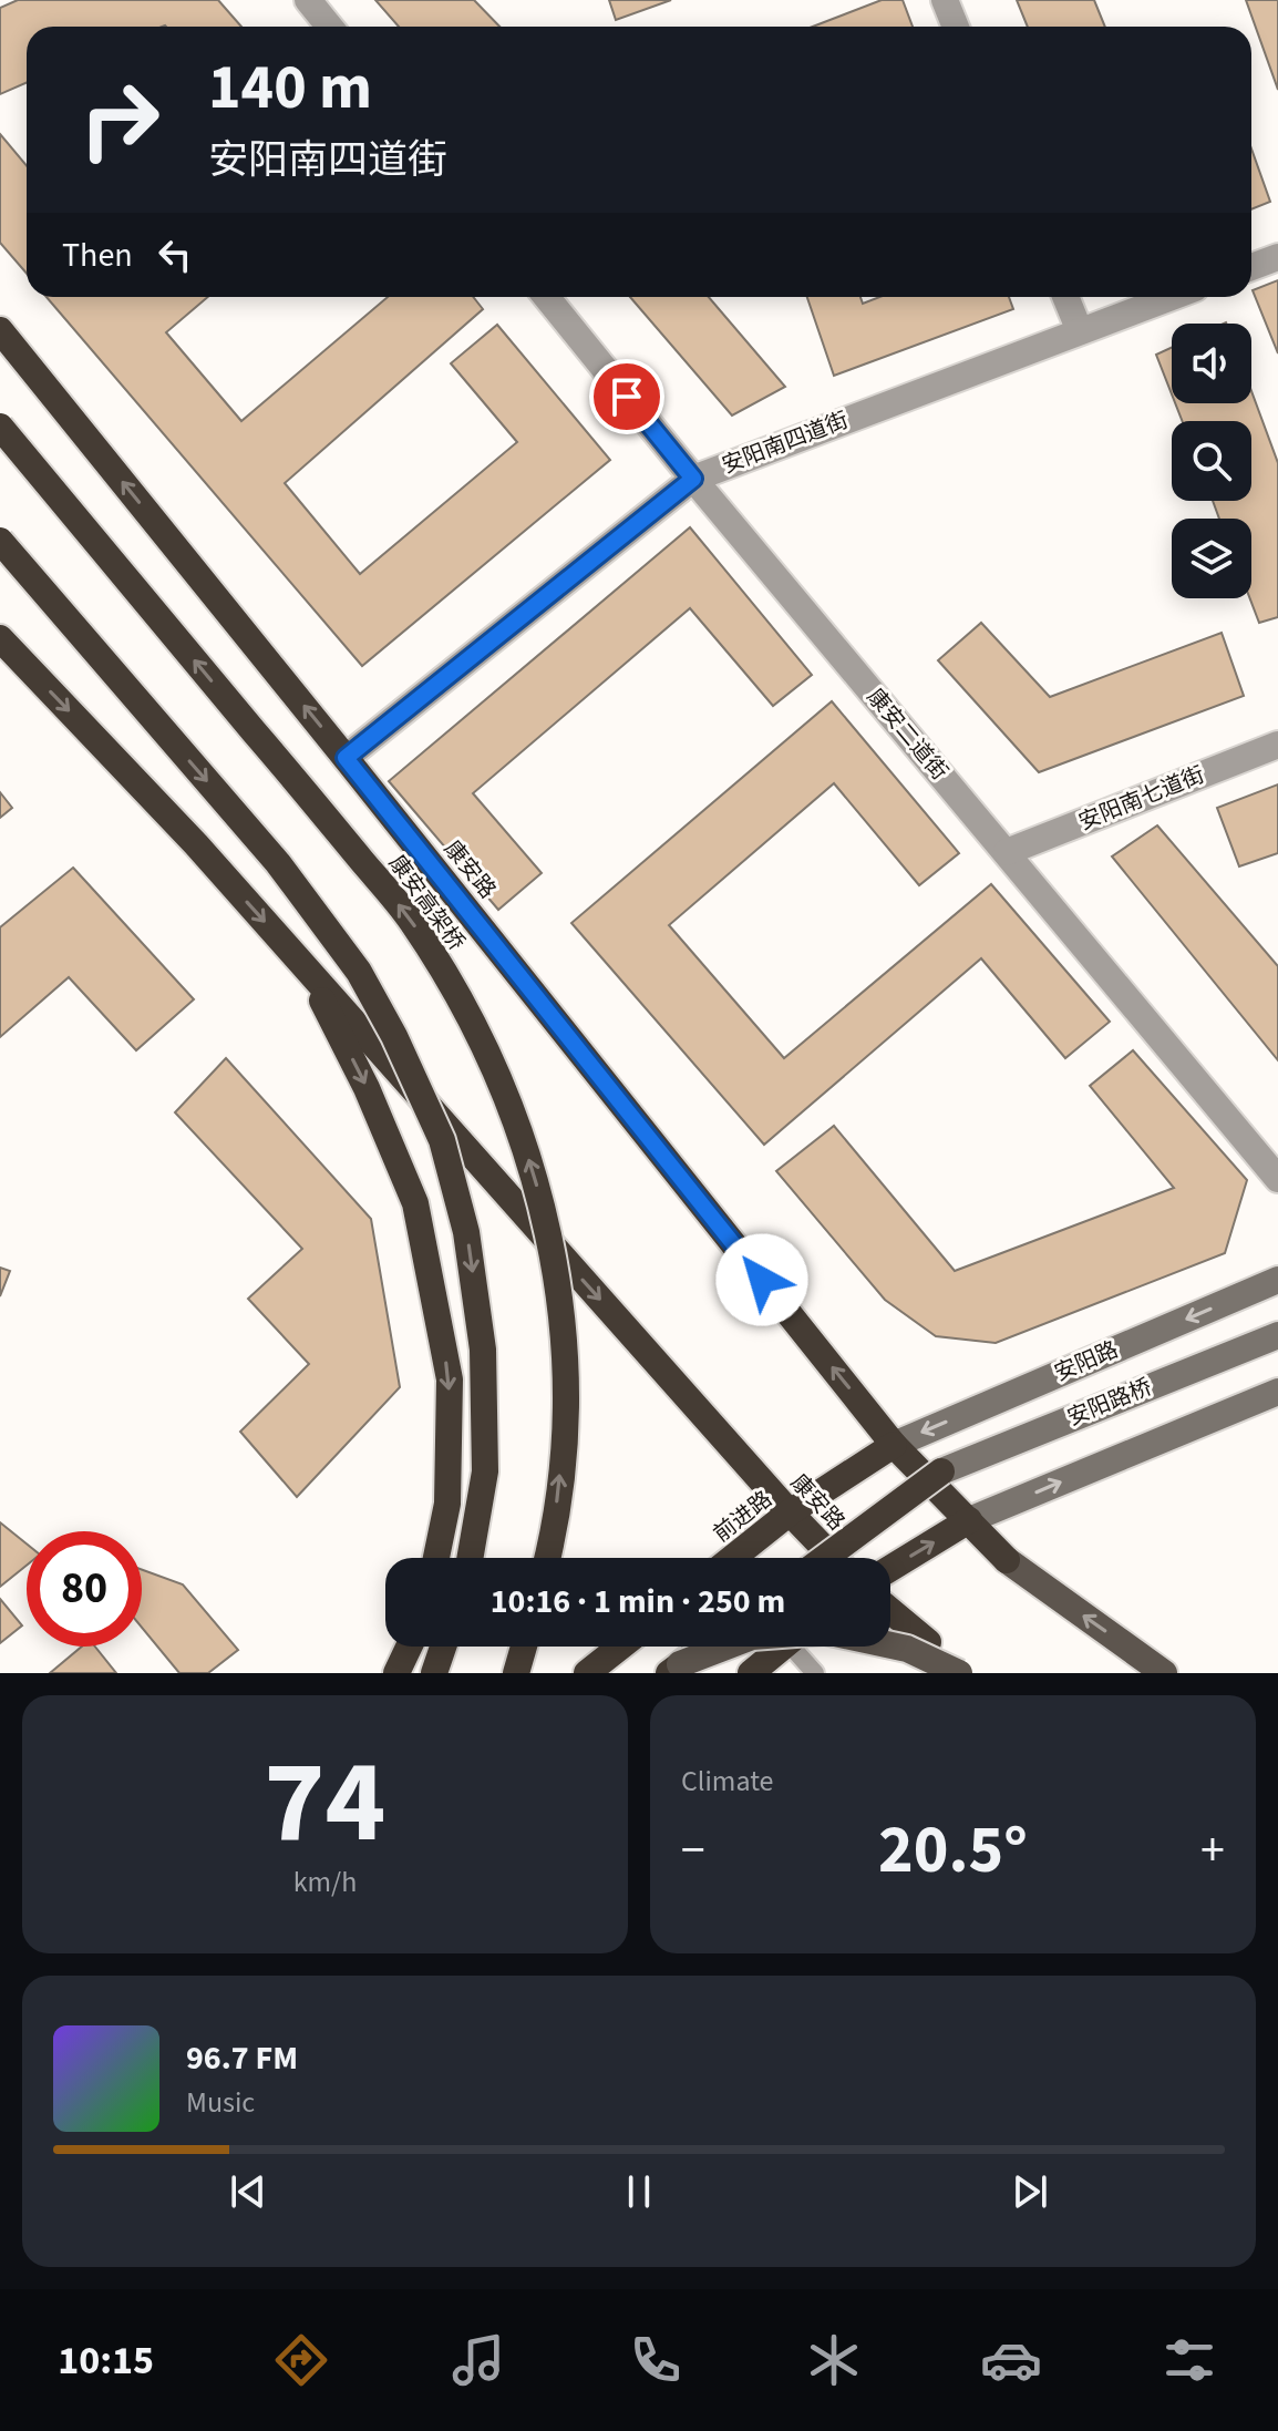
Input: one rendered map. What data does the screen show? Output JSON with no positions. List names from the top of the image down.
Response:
{
  "streets": {
    "highway": ["康安路", "康安高架桥", "前进路"],
    "main road": ["安阳路", "安阳路桥"],
    "street": ["安阳南四道街", "康安二道街", "安阳南七道街"]
  },
  "crossings": [
    ["安阳南四道街", "康安二道街"],
    ["安阳南四道街", "康安路"],
    ["康安二道街", "安阳南七道街"],
    ["康安路", "安阳路"],
    ["康安路", "前进路"],
    ["安阳路", "前进路"]
  ],
  "page": {
    "turn": ["140 m", "安阳南四道街"],
    "then": "Then",
    "limit": "80",
    "trip": "10:16 · 1 min · 250 m",
    "tile": [
      ["74", "km/h"],
      "Climate"
    ],
    "heat": ["−", "20.5°", "+"],
    "song": ["96.7 FM", "Music"],
    "tabs": "10:15"
  }
}
